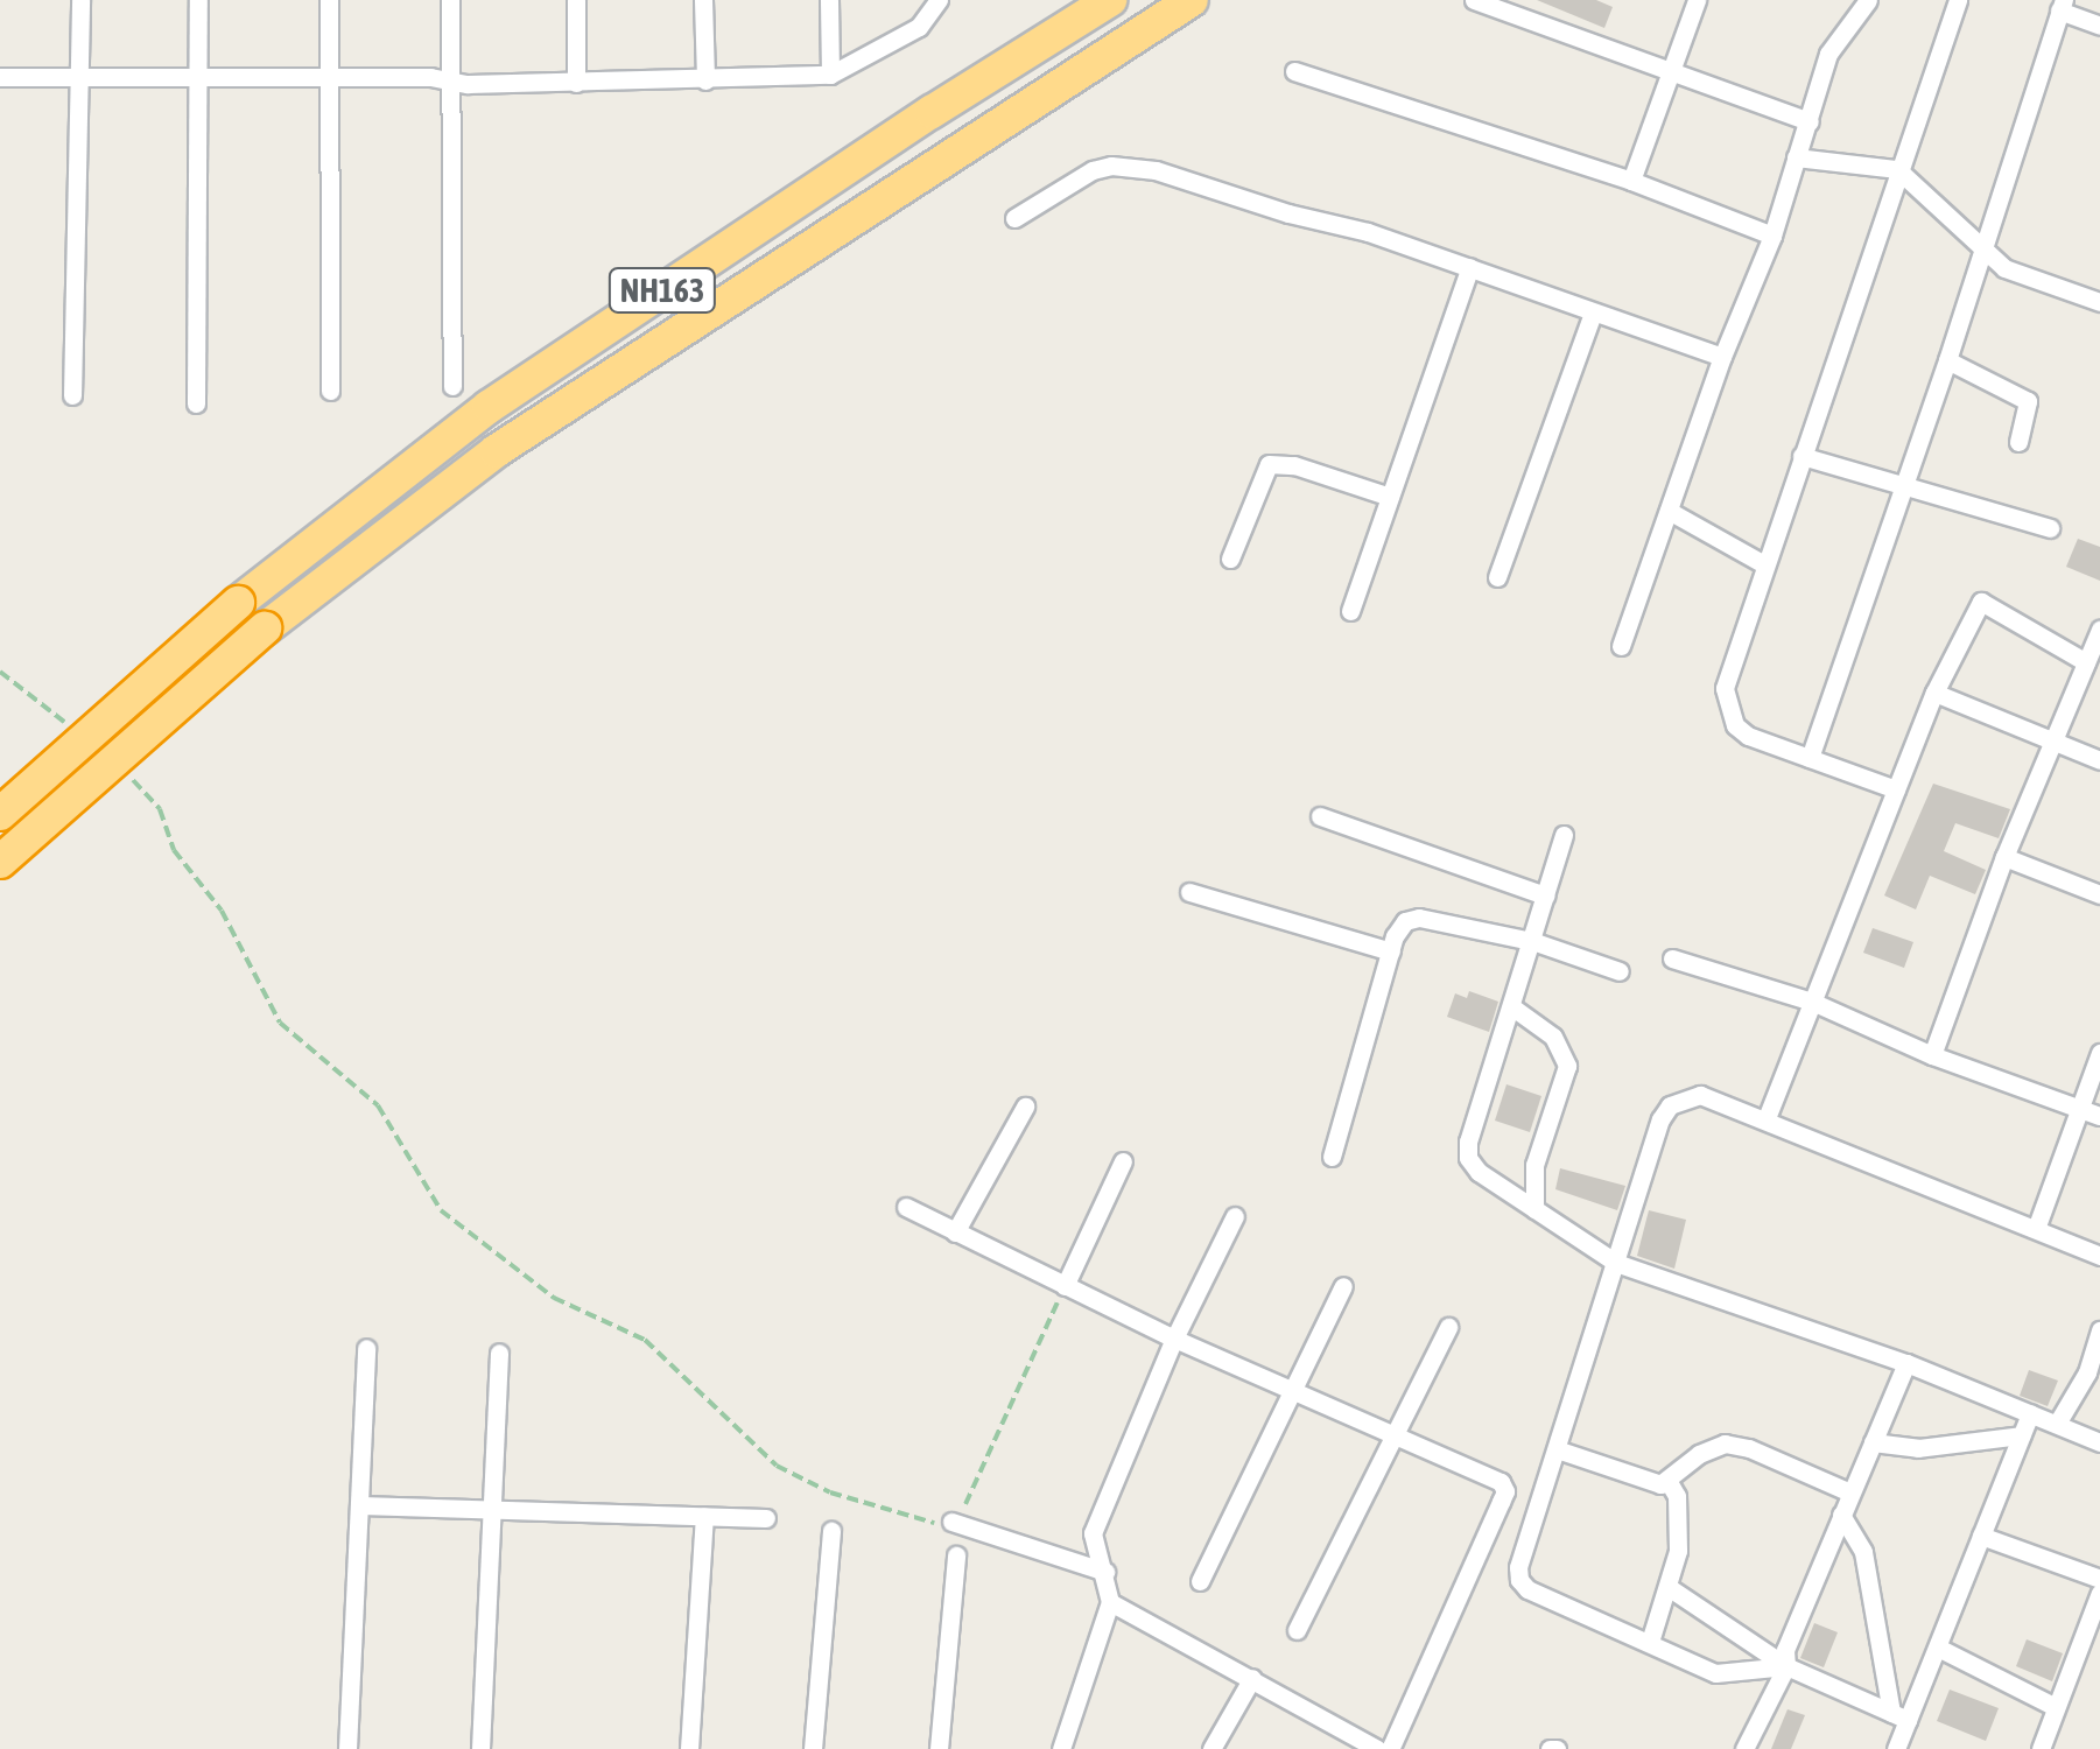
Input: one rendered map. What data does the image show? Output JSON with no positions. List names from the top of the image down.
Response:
{
  "streets": {
    "highway": ["NH163"]
  }
}
